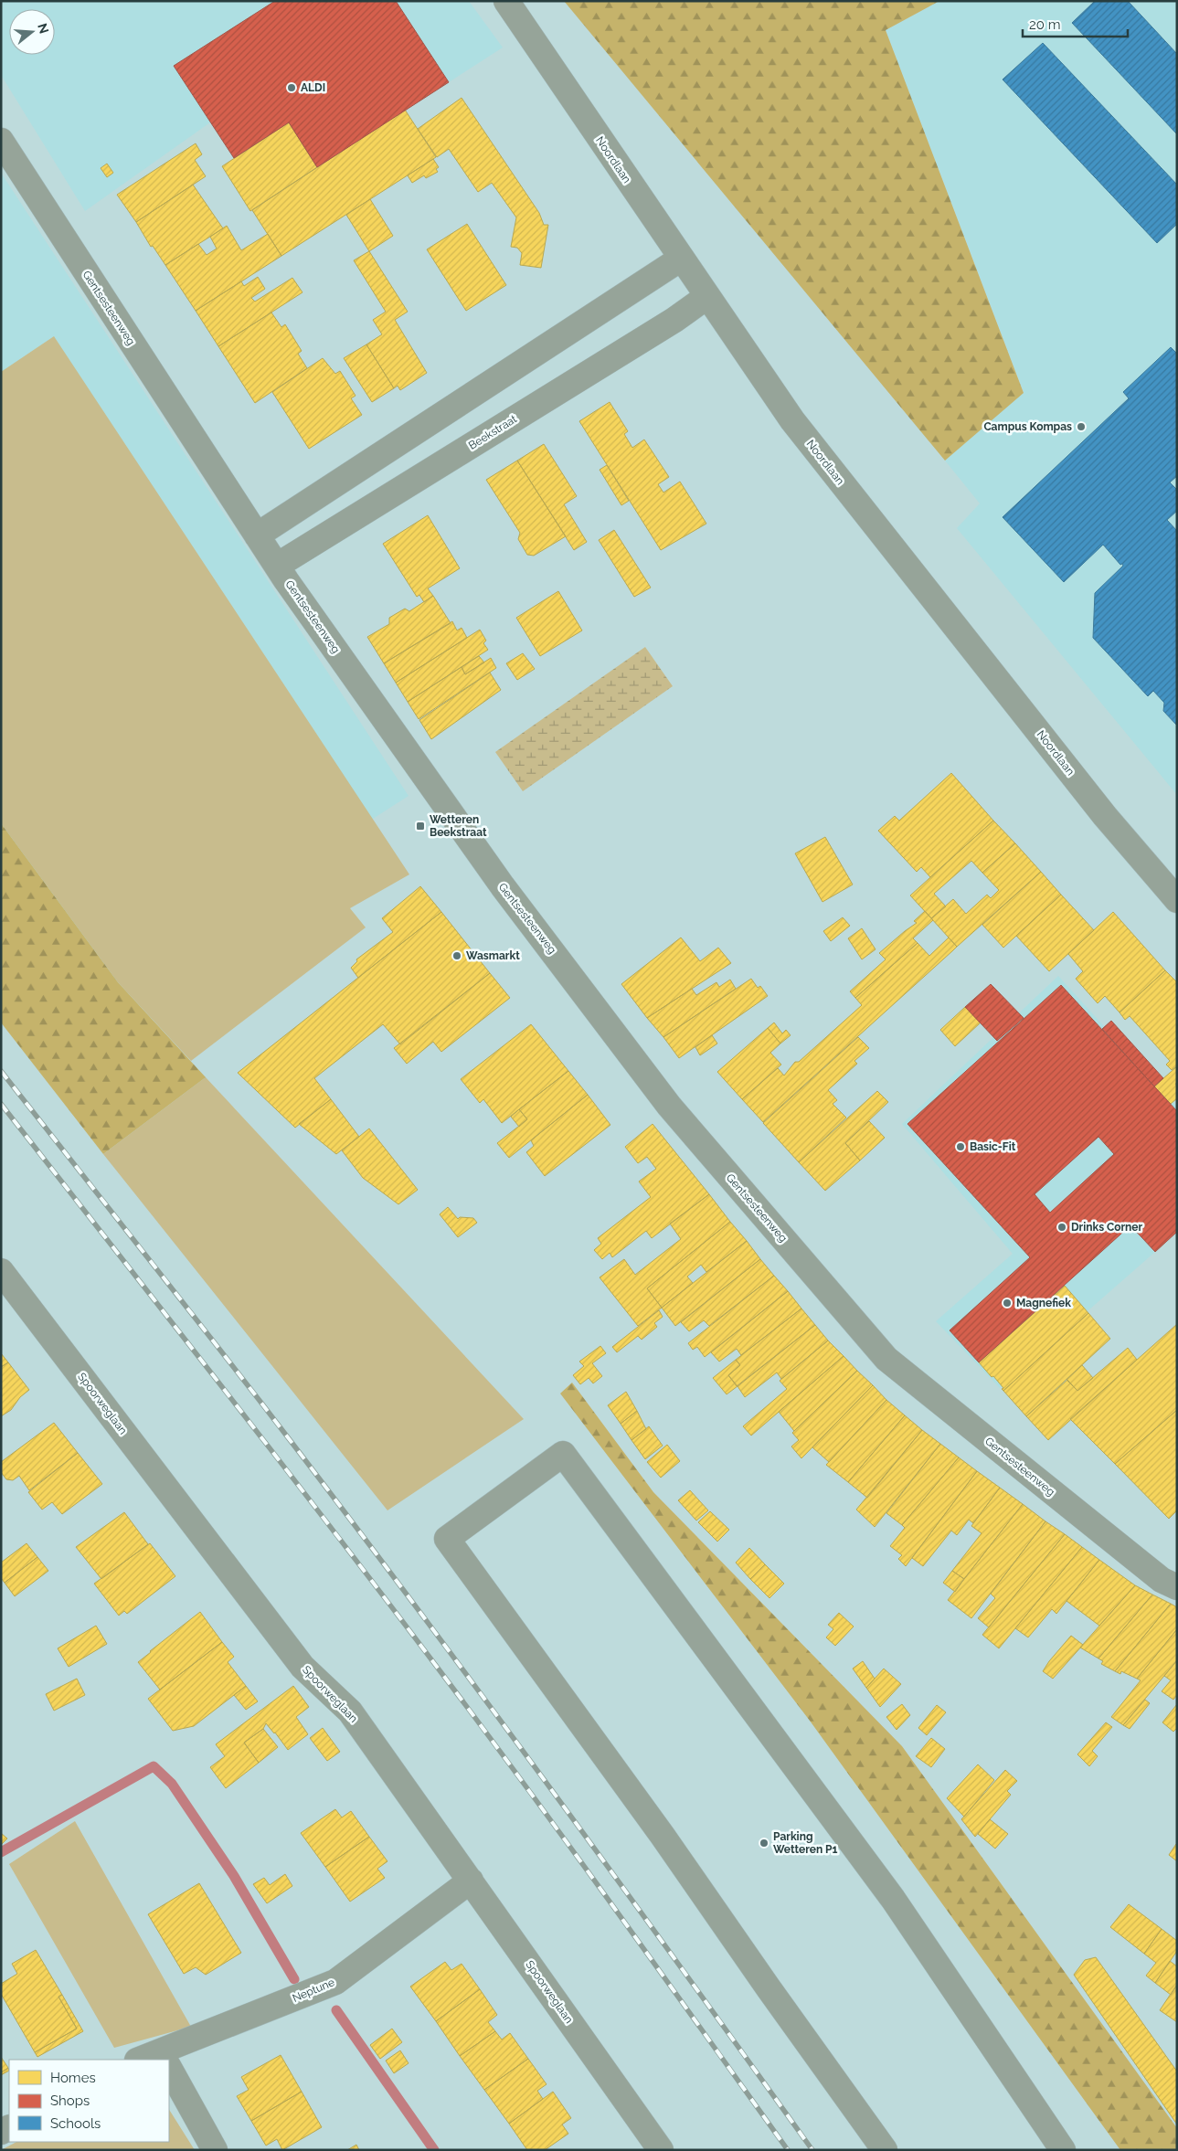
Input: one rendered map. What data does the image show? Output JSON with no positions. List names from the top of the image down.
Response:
{
  "streets": {
    "street": [
      "Noordlaan",
      "Gentsesteenweg",
      "Beekstraat",
      "Spoorweglaan",
      "Neptune"
    ]
  },
  "crossings": [
    ["Noordlaan", "Beekstraat"],
    ["Gentsesteenweg", "Beekstraat"],
    ["Spoorweglaan", "Neptune"]
  ],
  "places": {
    "other": [
      "ALDI",
      "Campus Kompas",
      "Wasmarkt",
      "Basic-Fit",
      "Drinks Corner",
      "Magnefiek",
      "Parking Wetteren P1"
    ],
    "transit": ["Wetteren Beekstraat"]
  },
  "legend": ["Homes", "Shops", "Schools"],
  "scale_bar": "20 m",
  "north": "right"
}
